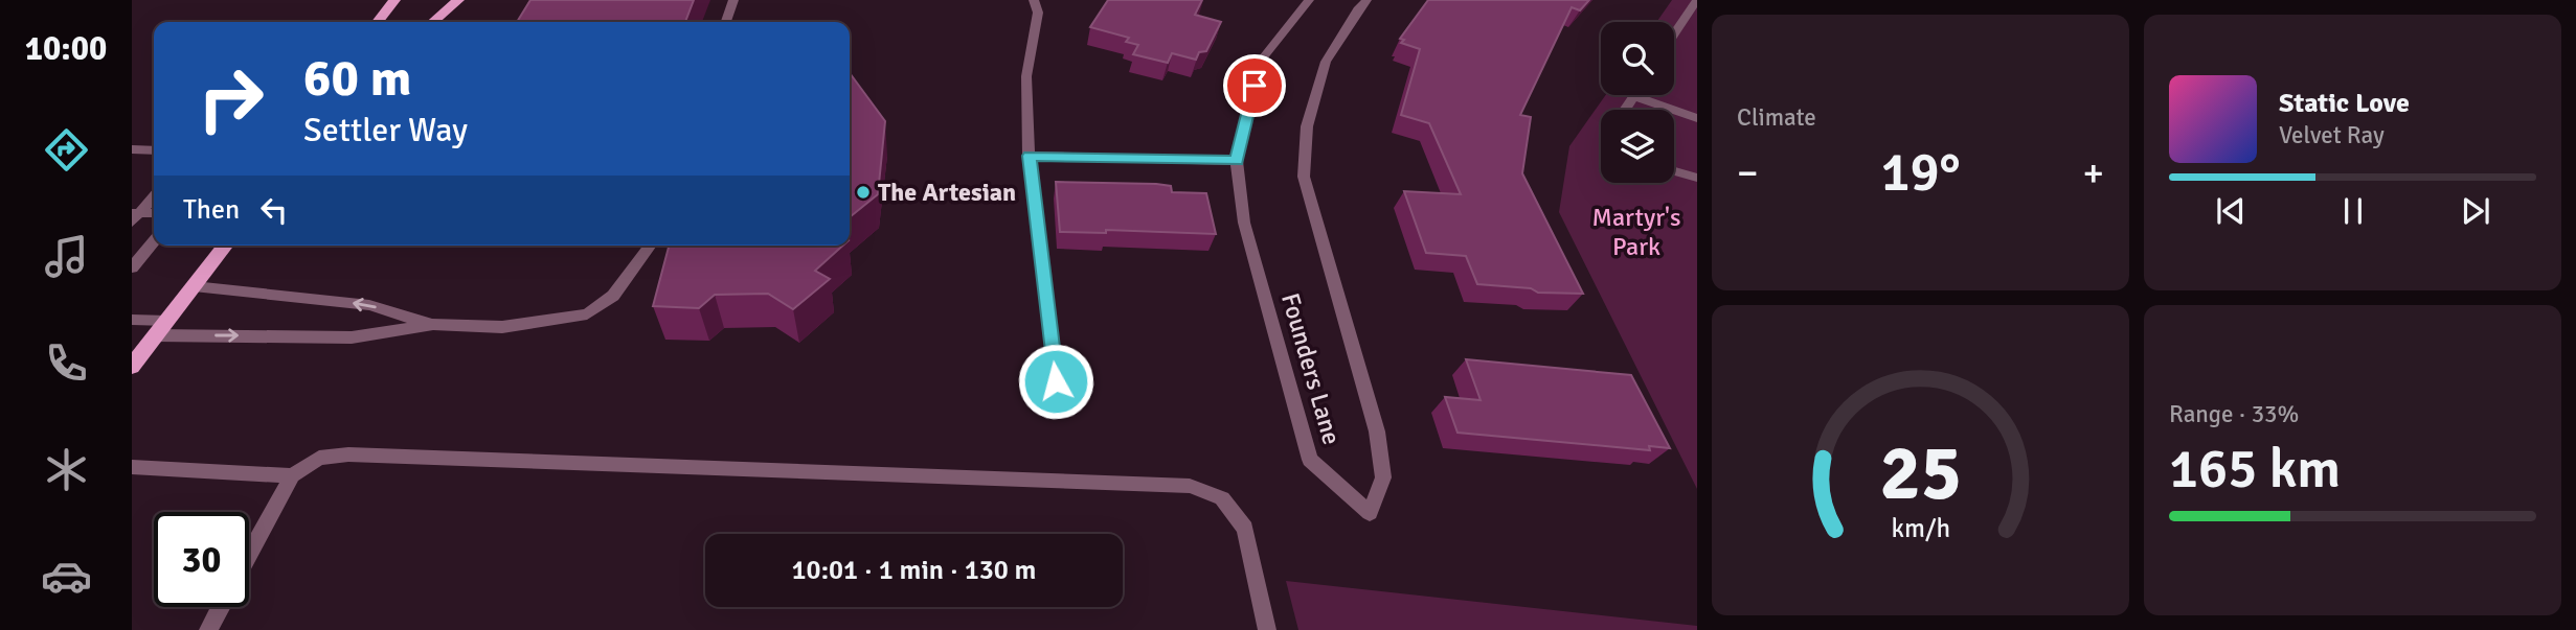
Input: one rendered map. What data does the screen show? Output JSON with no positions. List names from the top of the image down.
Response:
{
  "streets": {
    "street": ["Founders Lane"]
  },
  "parks": ["Martyr's Park"],
  "places": ["The Artesian"],
  "page": {
    "tabs": "10:00",
    "tile": [
      "Climate",
      ["Range · 33%", "165 km"]
    ],
    "turn": ["60 m", "Settler Way"],
    "song": ["Static Love", "Velvet Ray"],
    "heat": ["−", "19°", "+"],
    "then": "Then",
    "limit": "30",
    "trip": "10:01 · 1 min · 130 m",
    "gauge": ["25", "km/h"]
  }
}
